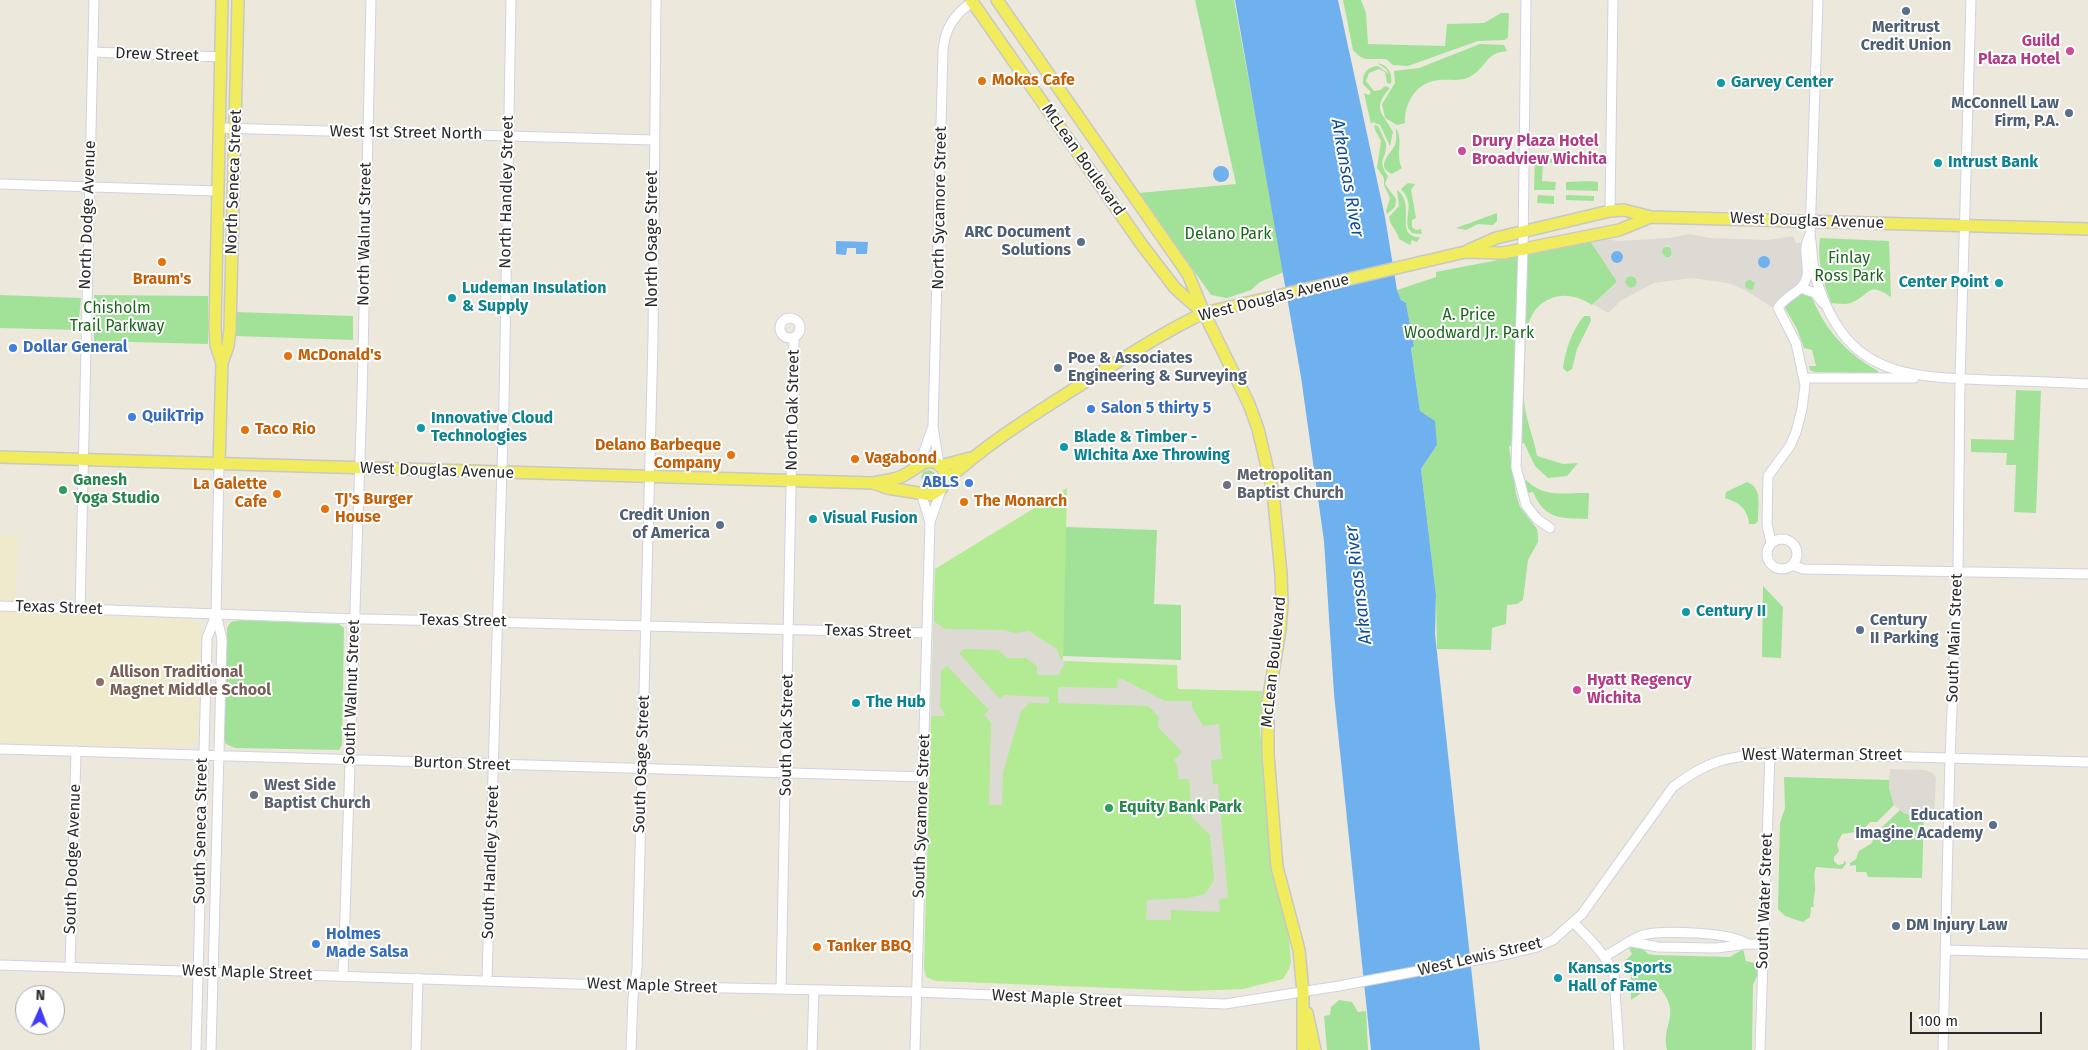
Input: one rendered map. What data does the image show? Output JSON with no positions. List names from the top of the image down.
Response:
{
  "streets": {
    "main road": ["McLean Boulevard", "North Seneca Street", "West Douglas Avenue"],
    "street": [
      "Drew Street",
      "West 1st Street North",
      "North Handley Street",
      "North Sycamore Street",
      "North Dodge Avenue",
      "North Walnut Street",
      "North Osage Street",
      "North Oak Street",
      "Texas Street",
      "South Main Street",
      "South Walnut Street",
      "South Oak Street",
      "West Waterman Street",
      "Burton Street",
      "South Osage Street",
      "South Sycamore Street",
      "South Seneca Street",
      "South Dodge Avenue",
      "South Handley Street",
      "South Water Street",
      "West Lewis Street",
      "West Maple Street"
    ]
  },
  "crossings": [
    ["Drew Street", "North Seneca Street"],
    ["Drew Street", "North Dodge Avenue"],
    ["West 1st Street North", "North Seneca Street"],
    ["West 1st Street North", "North Handley Street"],
    ["West 1st Street North", "North Walnut Street"],
    ["West 1st Street North", "North Osage Street"],
    ["McLean Boulevard", "North Sycamore Street"],
    ["McLean Boulevard", "West Douglas Avenue"],
    ["McLean Boulevard", "West Lewis Street"],
    ["McLean Boulevard", "West Maple Street"],
    ["North Seneca Street", "West Douglas Avenue"],
    ["North Seneca Street", "South Seneca Street"],
    ["North Handley Street", "West Douglas Avenue"],
    ["North Handley Street", "South Handley Street"],
    ["North Sycamore Street", "West Douglas Avenue"],
    ["North Sycamore Street", "South Sycamore Street"],
    ["North Dodge Avenue", "West Douglas Avenue"],
    ["West Douglas Avenue", "North Walnut Street"],
    ["West Douglas Avenue", "North Osage Street"],
    ["West Douglas Avenue", "North Oak Street"],
    ["West Douglas Avenue", "South Main Street"],
    ["West Douglas Avenue", "South Walnut Street"],
    ["West Douglas Avenue", "South Oak Street"],
    ["West Douglas Avenue", "South Osage Street"],
    ["West Douglas Avenue", "South Sycamore Street"],
    ["West Douglas Avenue", "South Seneca Street"],
    ["West Douglas Avenue", "South Handley Street"],
    ["North Walnut Street", "South Walnut Street"],
    ["North Osage Street", "South Osage Street"],
    ["North Oak Street", "South Oak Street"],
    ["Texas Street", "South Walnut Street"],
    ["Texas Street", "South Oak Street"],
    ["Texas Street", "South Osage Street"],
    ["Texas Street", "South Sycamore Street"],
    ["Texas Street", "South Seneca Street"],
    ["Texas Street", "South Handley Street"],
    ["South Main Street", "West Waterman Street"],
    ["South Walnut Street", "Burton Street"],
    ["South Walnut Street", "West Maple Street"],
    ["South Oak Street", "Burton Street"],
    ["South Oak Street", "West Maple Street"],
    ["West Waterman Street", "South Water Street"],
    ["West Waterman Street", "West Lewis Street"],
    ["Burton Street", "South Osage Street"],
    ["Burton Street", "South Sycamore Street"],
    ["Burton Street", "South Seneca Street"],
    ["Burton Street", "South Dodge Avenue"],
    ["Burton Street", "South Handley Street"],
    ["South Osage Street", "West Maple Street"],
    ["South Sycamore Street", "West Maple Street"],
    ["South Seneca Street", "West Maple Street"],
    ["South Dodge Avenue", "West Maple Street"],
    ["South Handley Street", "West Maple Street"],
    ["West Lewis Street", "West Maple Street"]
  ],
  "water": ["Arkansas River"],
  "parks": [
    "Delano Park",
    "Finlay Ross Park",
    "Chisholm Trail Parkway",
    "A. Price Woodward Jr. Park"
  ],
  "places": [
    "Meritrust Credit Union",
    "Guild Plaza Hotel",
    "Mokas Cafe",
    "Garvey Center",
    "McConnell Law Firm, P.A.",
    "Drury Plaza Hotel Broadview Wichita",
    "Intrust Bank",
    "ARC Document Solutions",
    "Braum's",
    "Center Point",
    "Ludeman Insulation & Supply",
    "Dollar General",
    "McDonald's",
    "Poe & Associates Engineering & Surveying",
    "Salon 5 thirty 5",
    "QuikTrip",
    "Innovative Cloud Technologies",
    "Taco Rio",
    "Blade & Timber - WIchita Axe Throwing",
    "Delano Barbeque Company",
    "Vagabond",
    "ABLS",
    "Metropolitan Baptist Church",
    "Ganesh Yoga Studio",
    "La Galette Cafe",
    "The Monarch",
    "TJ's Burger House",
    "Visual Fusion",
    "Credit Union of America",
    "Century II",
    "Century II Parking",
    "Allison Traditional Magnet Middle School",
    "Hyatt Regency Wichita",
    "The Hub",
    "West Side Baptist Church",
    "Equity Bank Park",
    "Education Imagine Academy",
    "DM Injury Law",
    "Holmes Made Salsa",
    "Tanker BBQ",
    "Kansas Sports Hall of Fame"
  ],
  "scale_bar": "100 m",
  "north": "top"
}
